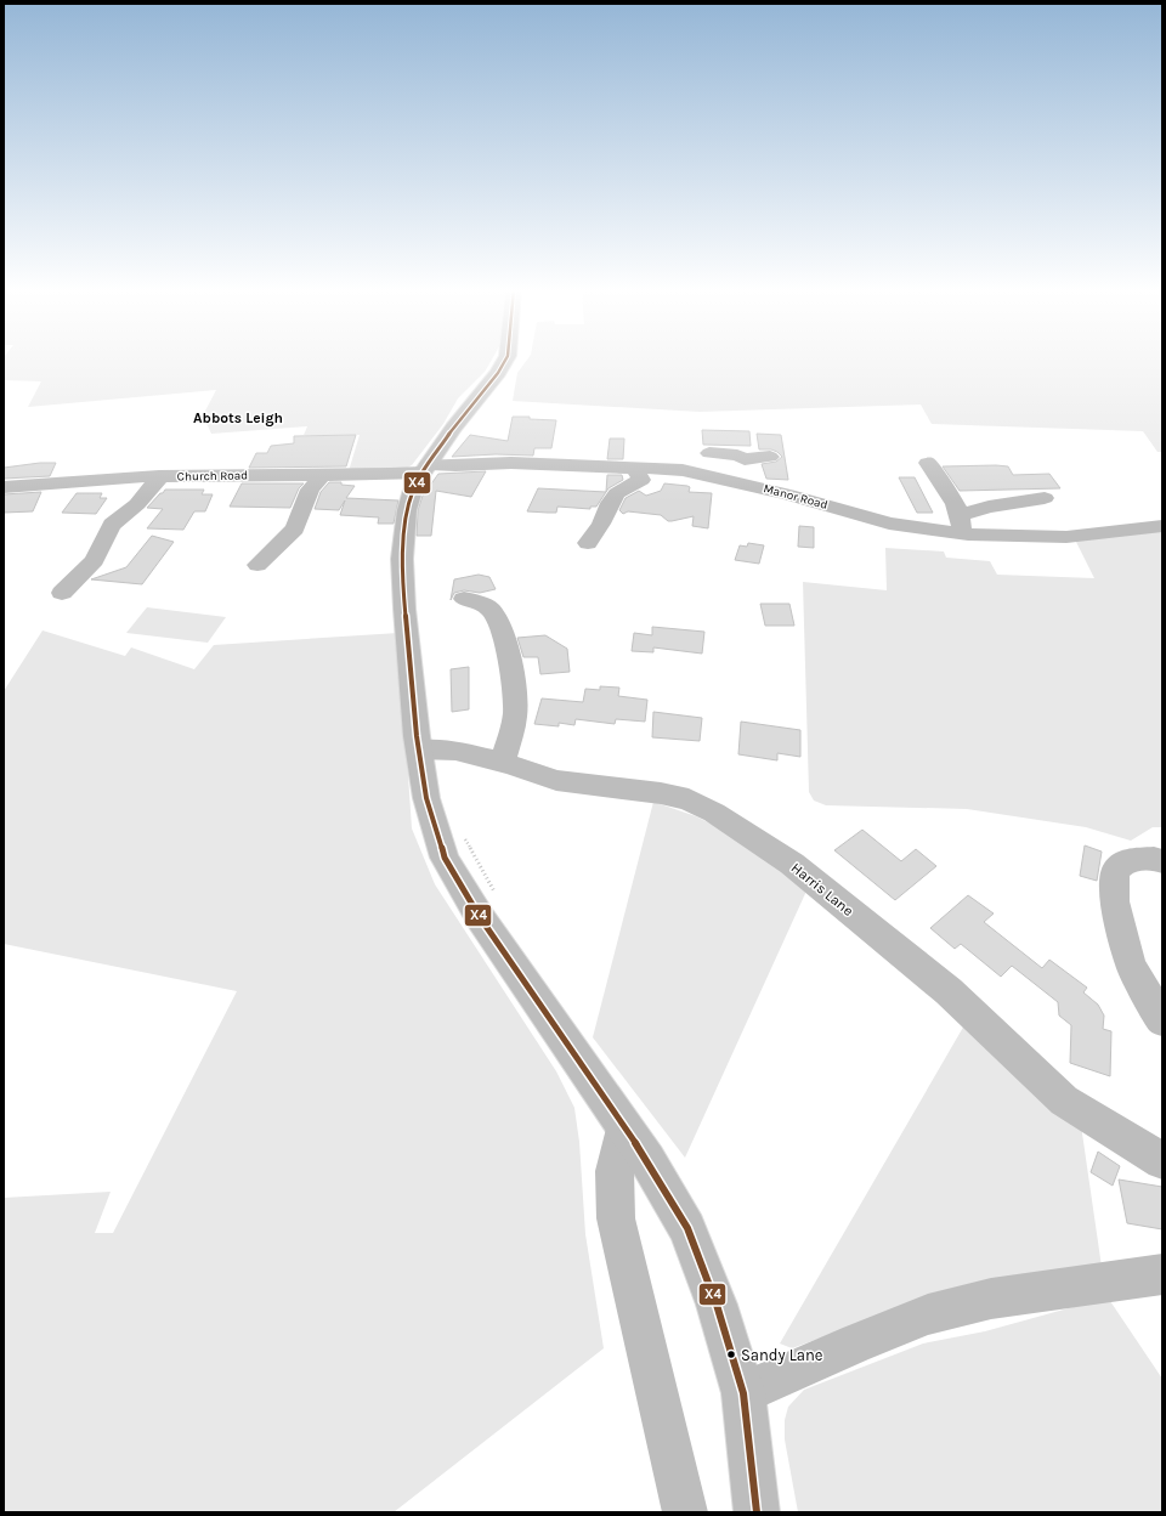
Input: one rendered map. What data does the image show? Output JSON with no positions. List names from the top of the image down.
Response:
{
  "streets": {
    "street": ["Church Road", "Manor Road", "Harris Lane"]
  },
  "crossings": [
    ["Church Road", "Manor Road"]
  ],
  "districts": ["Abbots Leigh"],
  "places": ["Sandy Lane"],
  "lines": ["transit line X4"]
}
